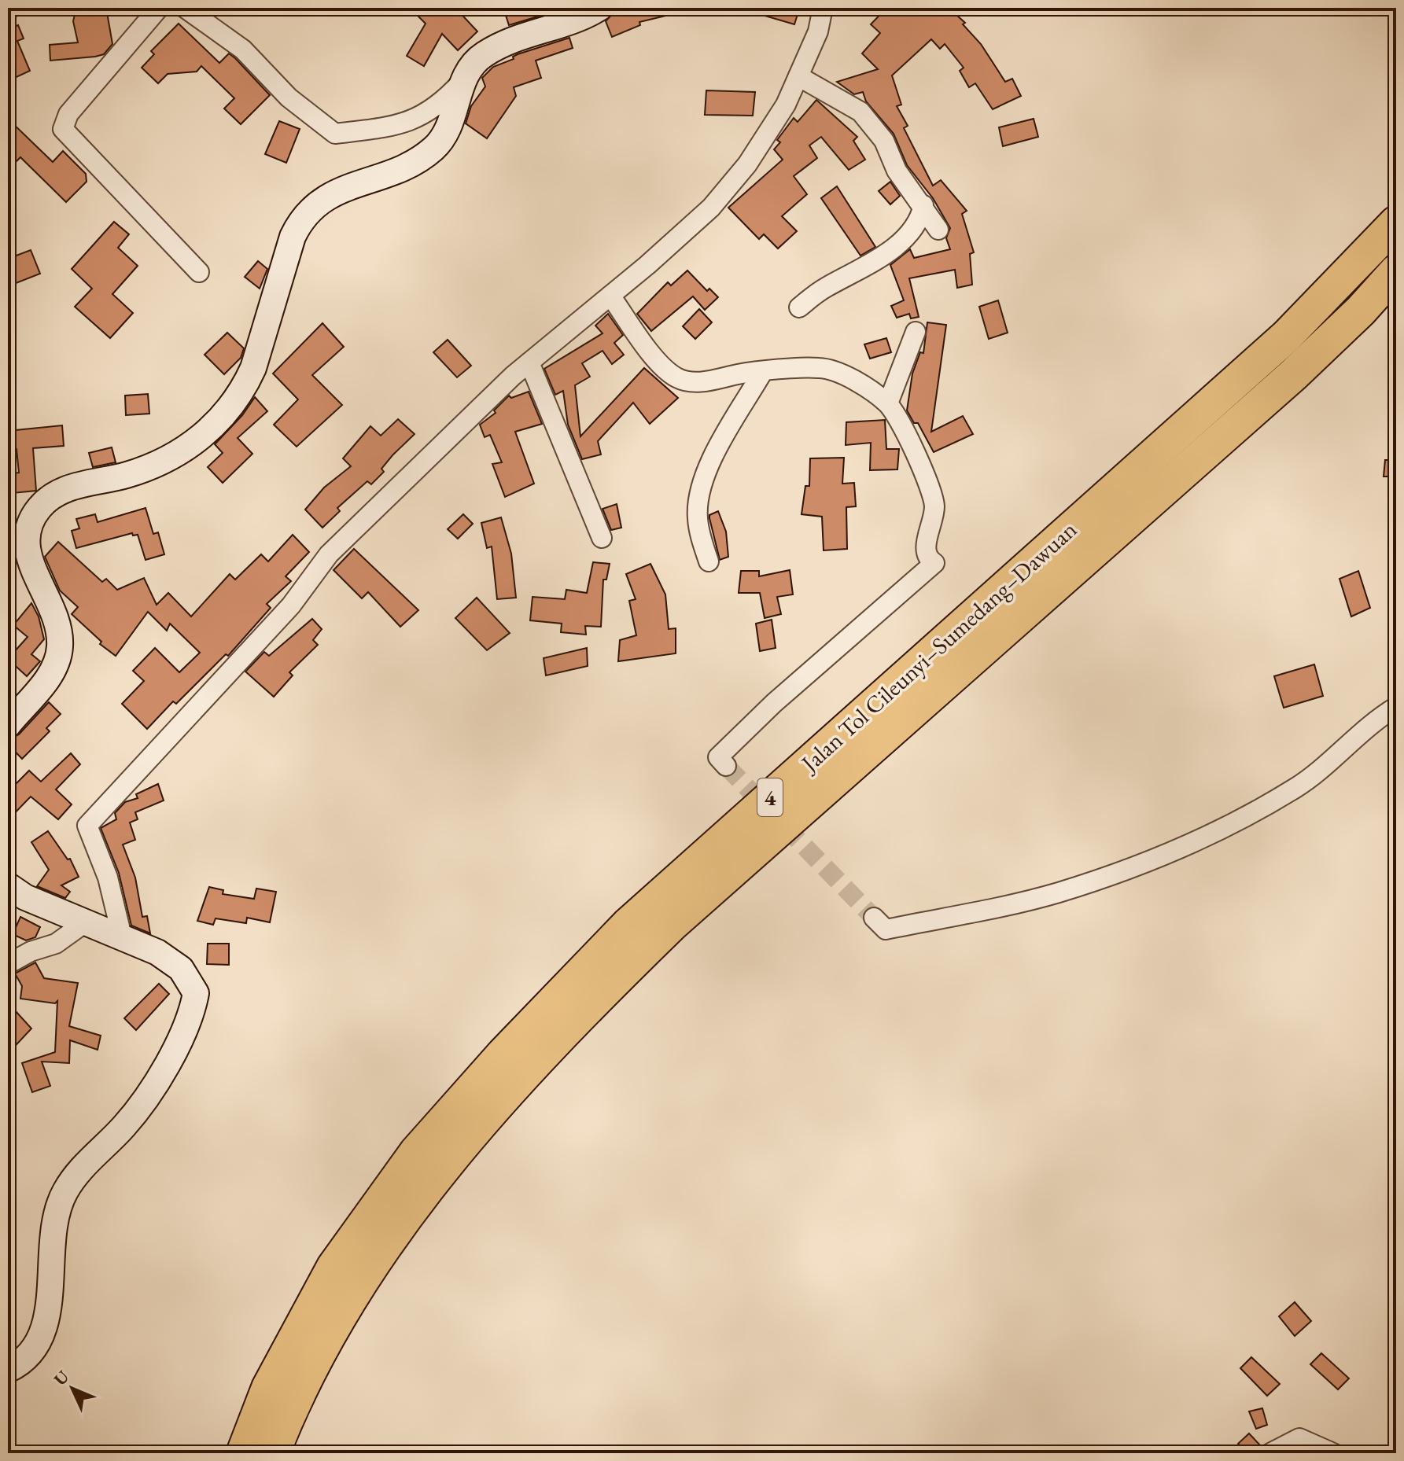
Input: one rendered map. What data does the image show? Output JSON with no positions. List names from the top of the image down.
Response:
{
  "streets": {
    "highway": ["Jalan Tol Cileunyi–Sumedang–Dawuan", "4"]
  },
  "north": "top left"
}
